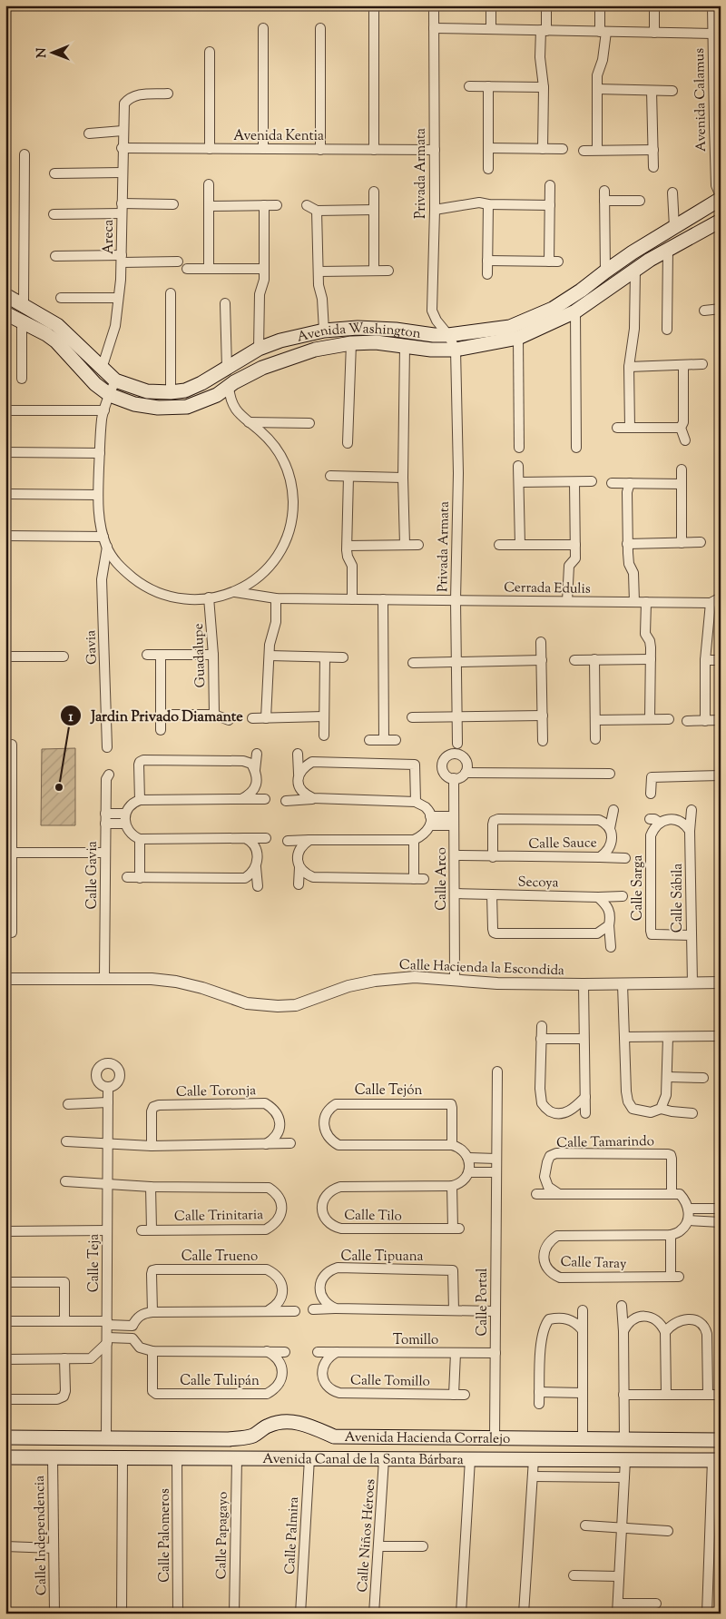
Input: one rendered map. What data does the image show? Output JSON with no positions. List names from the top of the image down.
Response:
{
  "streets": {
    "main road": ["Avenida Washington", "Avenida Hacienda Corralejo", "Avenida Canal de la Santa Bárbara"],
    "street": [
      "Avenida Calamus",
      "Avenida Kentia",
      "Privada Armata",
      "Areca",
      "Cerrada Edulis",
      "Gavia",
      "Guadalupe",
      "Calle Sauce",
      "Calle Gavia",
      "Calle Arco",
      "Secoya",
      "Calle Sarga",
      "Calle Sábila",
      "Calle Hacienda la Escondida",
      "Calle Tejón",
      "Calle Toronja",
      "Calle Tamarindo",
      "Calle Trinitaria",
      "Calle Tilo",
      "Calle Trueno",
      "Calle Tipuana",
      "Calle Taray",
      "Calle Teja",
      "Calle Portal",
      "Tomillo",
      "Calle Tulipán",
      "Calle Tomillo",
      "Calle Independencia",
      "Calle Palomeros",
      "Calle Papagayo",
      "Calle Palmira",
      "Calle Niños Héroes"
    ]
  },
  "crossings": [
    ["Avenida Kentia", "Privada Armata"],
    ["Avenida Kentia", "Areca"],
    ["Privada Armata", "Avenida Washington"],
    ["Privada Armata", "Cerrada Edulis"],
    ["Areca", "Avenida Washington"],
    ["Calle Sauce", "Calle Arco"],
    ["Calle Gavia", "Calle Hacienda la Escondida"],
    ["Calle Arco", "Secoya"],
    ["Calle Arco", "Calle Hacienda la Escondida"],
    ["Calle Sarga", "Calle Sábila"],
    ["Calle Sábila", "Calle Hacienda la Escondida"],
    ["Calle Trinitaria", "Calle Teja"],
    ["Calle Teja", "Avenida Hacienda Corralejo"],
    ["Calle Portal", "Tomillo"],
    ["Calle Portal", "Avenida Hacienda Corralejo"],
    ["Tomillo", "Calle Tomillo"],
    ["Avenida Canal de la Santa Bárbara", "Calle Independencia"],
    ["Avenida Canal de la Santa Bárbara", "Calle Palomeros"],
    ["Avenida Canal de la Santa Bárbara", "Calle Papagayo"],
    ["Avenida Canal de la Santa Bárbara", "Calle Palmira"],
    ["Avenida Canal de la Santa Bárbara", "Calle Niños Héroes"]
  ],
  "places": ["Jardin Privado Diamante"],
  "north": "left"
}
